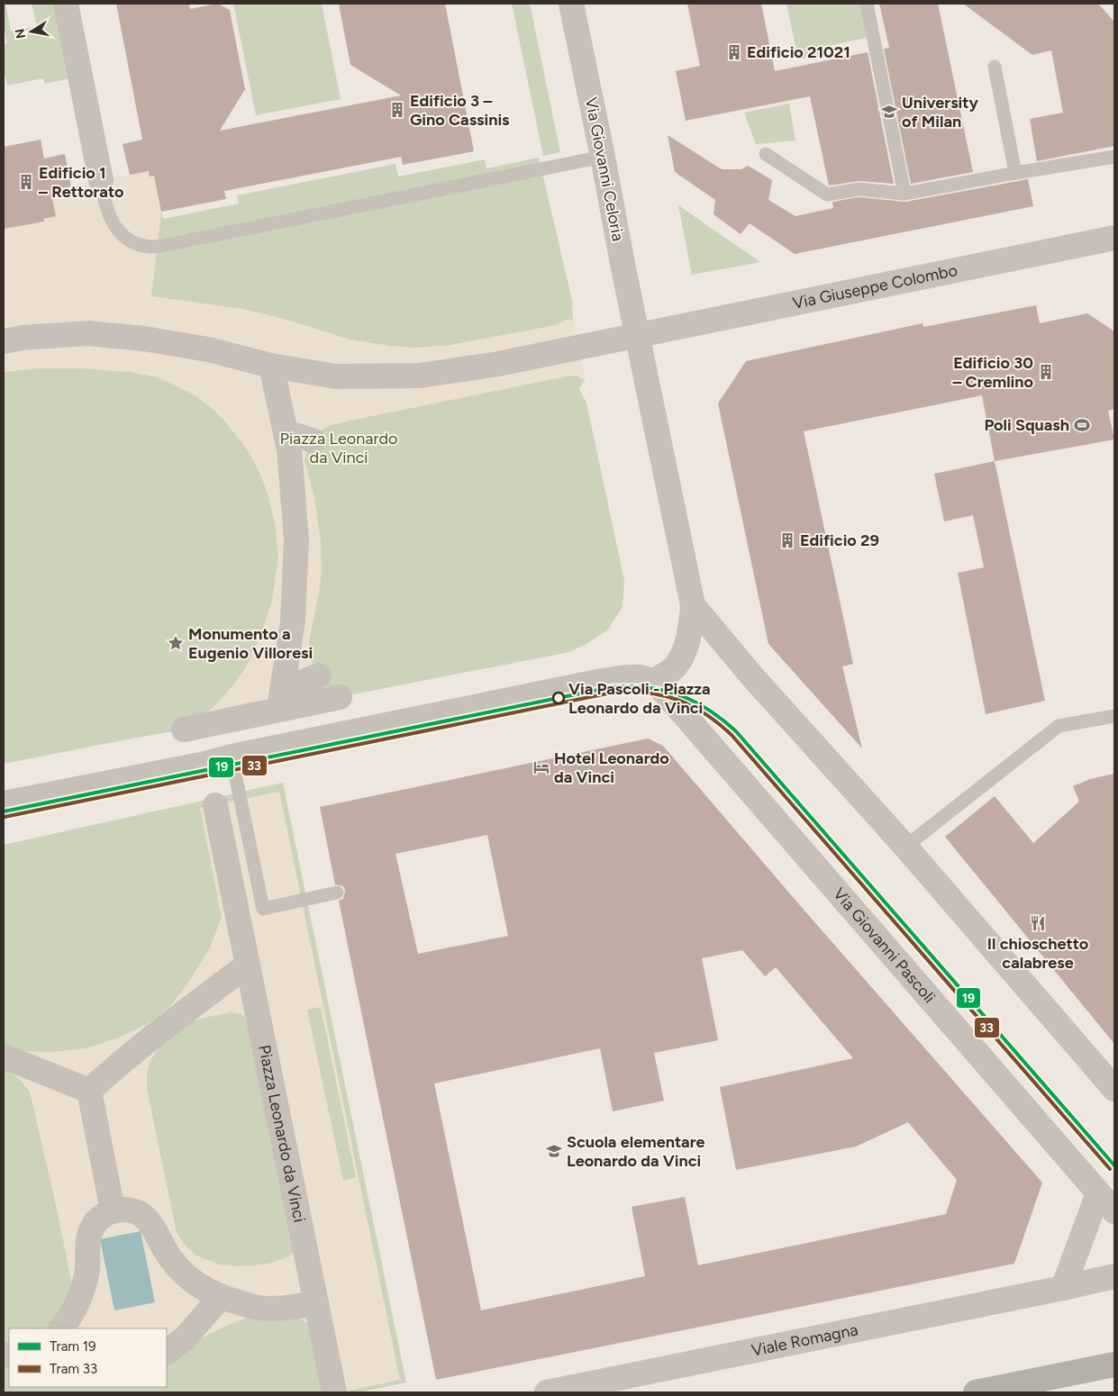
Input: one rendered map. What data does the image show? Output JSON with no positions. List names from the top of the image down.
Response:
{
  "streets": {
    "street": [
      "Via Giovanni Celoria",
      "Via Giuseppe Colombo",
      "Via Giovanni Pascoli",
      "Piazza Leonardo da Vinci",
      "Viale Romagna"
    ]
  },
  "crossings": [
    ["Via Giovanni Celoria", "Via Giuseppe Colombo"]
  ],
  "parks": ["Piazza Leonardo da Vinci"],
  "places": {
    "building": [
      "Edificio 21021",
      "Edificio 3 – Gino Cassinis",
      "Edificio 1 – Rettorato",
      "Edificio 30 – Cremlino",
      "Edificio 29"
    ],
    "school or university": ["University of Milan", "Scuola elementare Leonardo da Vinci"],
    "sports": ["Poli Squash"],
    "place": ["Monumento a Eugenio Villoresi"],
    "other": ["Via Pascoli - Piazza Leonardo da Vinci"],
    "hotel": ["Hotel Leonardo da Vinci"],
    "restaurant": ["Il chioschetto calabrese"]
  },
  "lines": ["tram line 19", "tram line 33"],
  "legend": ["Tram 19", "Tram 33"],
  "north": "left"
}
